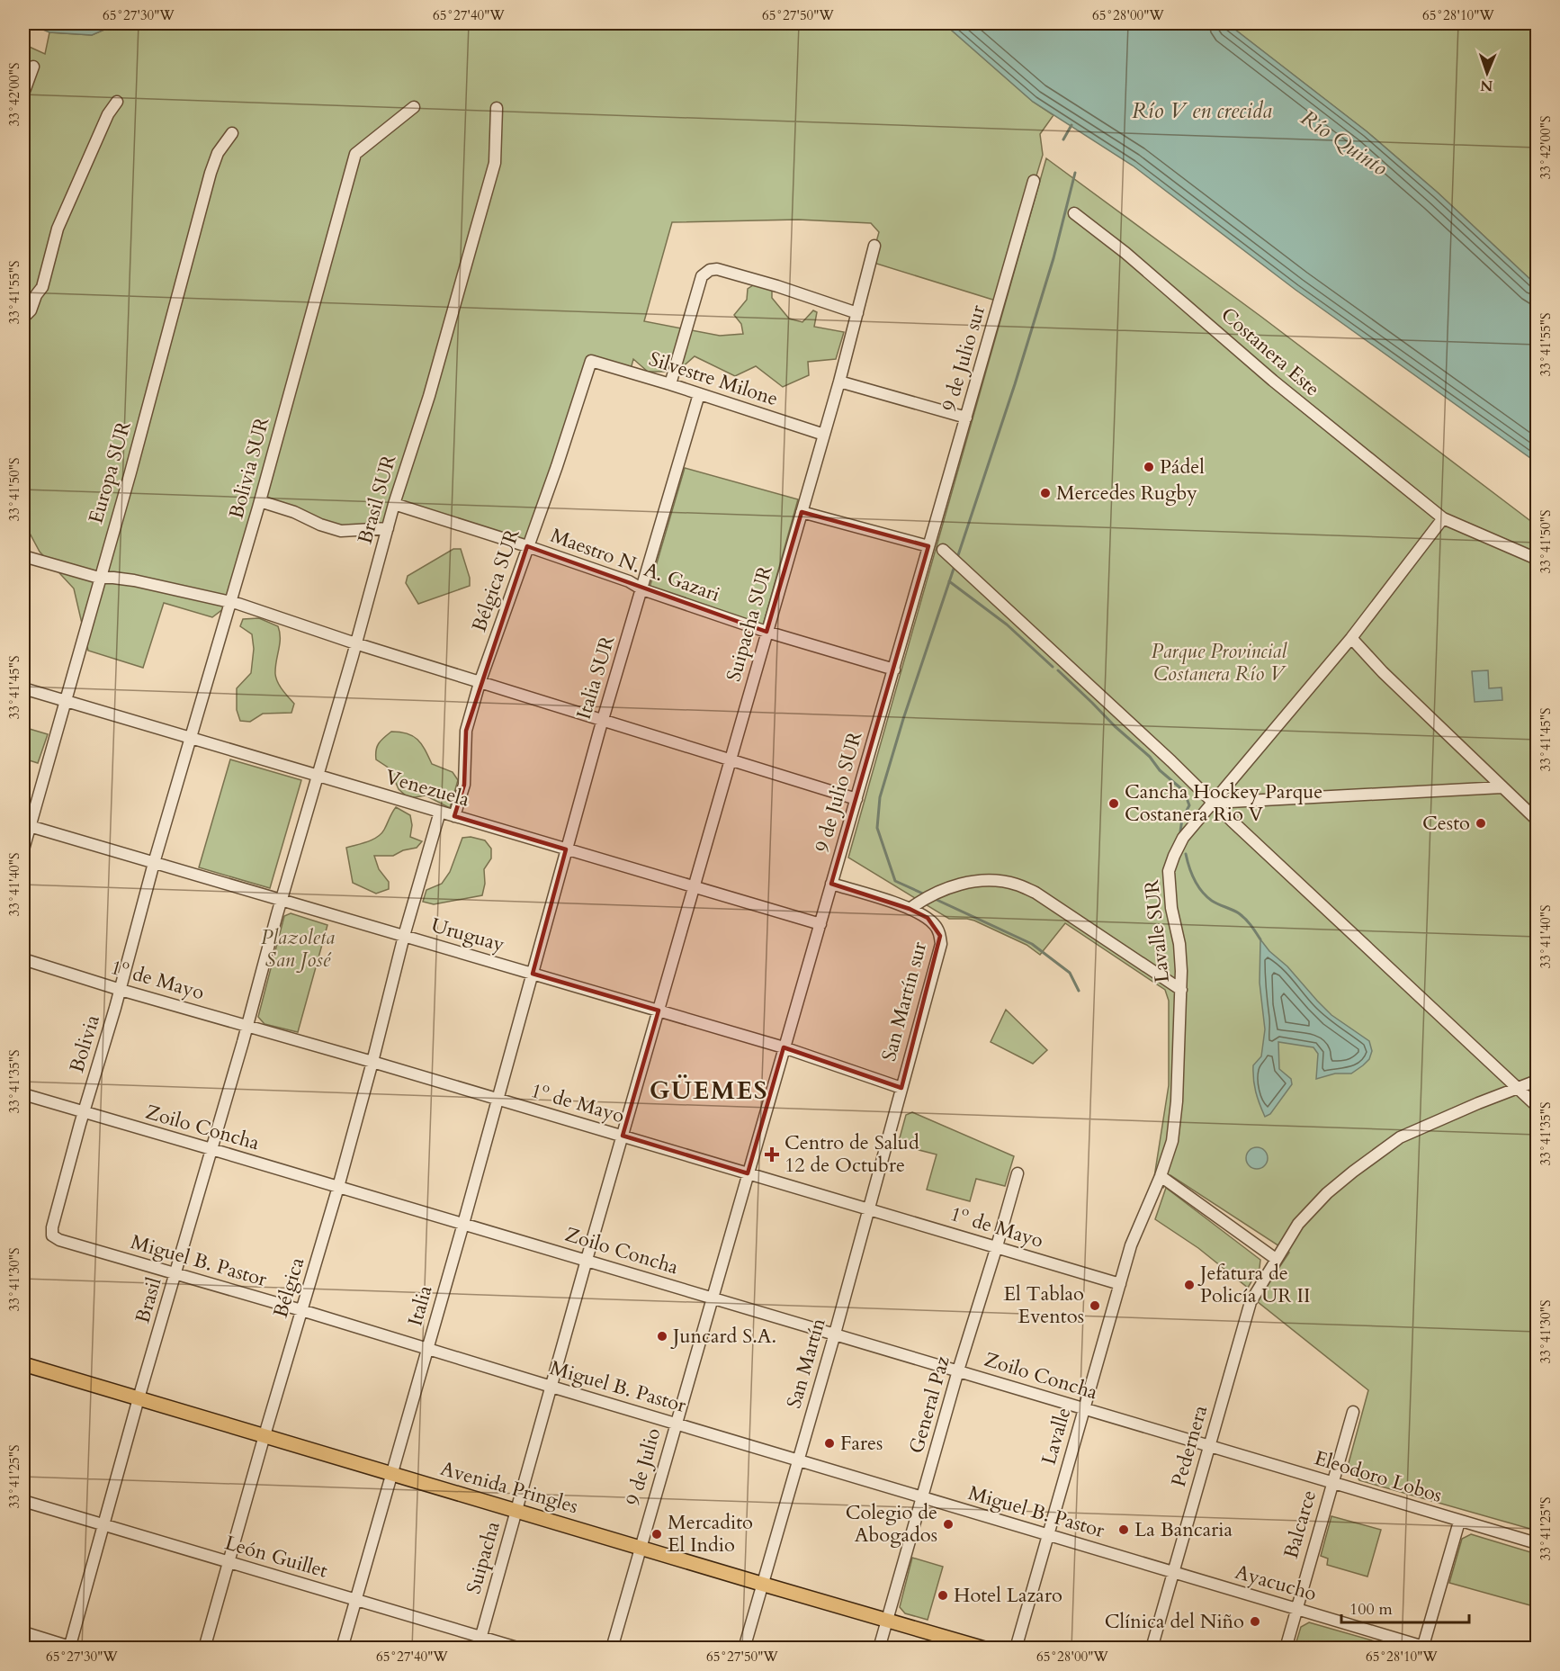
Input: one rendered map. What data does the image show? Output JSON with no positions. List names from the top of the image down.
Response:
{
  "streets": {
    "main road": ["Avenida Pringles"],
    "street": [
      "Costanera Este",
      "9 de Julio sur",
      "Silvestre Milone",
      "Bolivia SUR",
      "Europa SUR",
      "Brasil SUR",
      "Maestro N. A. Gazari",
      "Bélgica SUR",
      "Suipacha SUR",
      "Italia SUR",
      "Venezuela",
      "9 de Julio SUR",
      "Lavalle SUR",
      "Uruguay",
      "1º de Mayo",
      "San Martín sur",
      "Bolivia",
      "Zoilo Concha",
      "Miguel B. Pastor",
      "Bélgica",
      "Brasil",
      "Italia",
      "San Martín",
      "General Paz",
      "Lavalle",
      "Pedernera",
      "9 de Julio",
      "Eleodoro Lobos",
      "Balcarce",
      "León Guillet",
      "Suipacha",
      "Ayacucho"
    ]
  },
  "crossings": [
    ["Costanera Este", "Lavalle SUR"],
    ["9 de Julio sur", "9 de Julio SUR"],
    ["Silvestre Milone", "Bélgica SUR"],
    ["Silvestre Milone", "Suipacha SUR"],
    ["Silvestre Milone", "Italia SUR"],
    ["Bolivia SUR", "Venezuela"],
    ["Bolivia SUR", "Uruguay"],
    ["Bolivia SUR", "Bolivia"],
    ["Europa SUR", "Venezuela"],
    ["Europa SUR", "Uruguay"],
    ["Brasil SUR", "Maestro N. A. Gazari"],
    ["Brasil SUR", "Venezuela"],
    ["Brasil SUR", "Uruguay"],
    ["Brasil SUR", "Brasil"],
    ["Maestro N. A. Gazari", "Bélgica SUR"],
    ["Maestro N. A. Gazari", "Suipacha SUR"],
    ["Maestro N. A. Gazari", "Italia SUR"],
    ["Maestro N. A. Gazari", "9 de Julio SUR"],
    ["Bélgica SUR", "Venezuela"],
    ["Suipacha SUR", "Venezuela"],
    ["Suipacha SUR", "Uruguay"],
    ["Suipacha SUR", "Suipacha"],
    ["Italia SUR", "Venezuela"],
    ["Italia SUR", "Uruguay"],
    ["Italia SUR", "Italia"],
    ["Venezuela", "9 de Julio SUR"],
    ["9 de Julio SUR", "Uruguay"],
    ["9 de Julio SUR", "9 de Julio"],
    ["Lavalle SUR", "Lavalle"],
    ["Uruguay", "San Martín sur"],
    ["Uruguay", "Bolivia"],
    ["Uruguay", "Bélgica"],
    ["Uruguay", "Brasil"],
    ["Uruguay", "Italia"],
    ["Uruguay", "San Martín"],
    ["Uruguay", "9 de Julio"],
    ["Uruguay", "Suipacha"],
    ["1º de Mayo", "Bolivia"],
    ["1º de Mayo", "Bélgica"],
    ["1º de Mayo", "Brasil"],
    ["1º de Mayo", "Italia"],
    ["1º de Mayo", "San Martín"],
    ["1º de Mayo", "General Paz"],
    ["1º de Mayo", "Lavalle"],
    ["1º de Mayo", "9 de Julio"],
    ["1º de Mayo", "Suipacha"],
    ["San Martín sur", "San Martín"],
    ["Bolivia", "Zoilo Concha"],
    ["Bolivia", "Miguel B. Pastor"],
    ["Zoilo Concha", "Bélgica"],
    ["Zoilo Concha", "Brasil"],
    ["Zoilo Concha", "Italia"],
    ["Zoilo Concha", "San Martín"],
    ["Zoilo Concha", "General Paz"],
    ["Zoilo Concha", "Lavalle"],
    ["Zoilo Concha", "Pedernera"],
    ["Zoilo Concha", "9 de Julio"],
    ["Zoilo Concha", "Eleodoro Lobos"],
    ["Zoilo Concha", "Suipacha"],
    ["Miguel B. Pastor", "Bélgica"],
    ["Miguel B. Pastor", "Brasil"],
    ["Miguel B. Pastor", "Italia"],
    ["Miguel B. Pastor", "San Martín"],
    ["Miguel B. Pastor", "General Paz"],
    ["Miguel B. Pastor", "Lavalle"],
    ["Miguel B. Pastor", "Pedernera"],
    ["Miguel B. Pastor", "9 de Julio"],
    ["Miguel B. Pastor", "Suipacha"],
    ["Miguel B. Pastor", "Ayacucho"],
    ["Bélgica", "Avenida Pringles"],
    ["Bélgica", "León Guillet"],
    ["Brasil", "Avenida Pringles"],
    ["Brasil", "León Guillet"],
    ["Italia", "Avenida Pringles"],
    ["Italia", "León Guillet"],
    ["San Martín", "Avenida Pringles"],
    ["General Paz", "Avenida Pringles"],
    ["Pedernera", "Eleodoro Lobos"],
    ["Pedernera", "Ayacucho"],
    ["9 de Julio", "Avenida Pringles"],
    ["Eleodoro Lobos", "Balcarce"],
    ["Avenida Pringles", "Suipacha"],
    ["Balcarce", "Ayacucho"],
    ["León Guillet", "Suipacha"]
  ],
  "districts": ["GÜEMES"],
  "water": ["Río V en crecida", "Río Quinto"],
  "parks": ["Parque Provincial Costanera Río V", "Plazoleta San José"],
  "places": {
    "other": [
      "Pádel",
      "Mercedes Rugby",
      "Cancha Hockey Parque Costanera Rio V",
      "Cesto",
      "Jefatura de Policía UR II",
      "El Tablao Eventos",
      "Juncard S.A.",
      "Fares",
      "Colegio de Abogados",
      "La Bancaria",
      "Mercadito El Indio",
      "Hotel Lazaro",
      "Clínica del Niño"
    ],
    "health": ["Centro de Salud 12 de Octubre"]
  },
  "scale_bar": "100 m",
  "north": "bottom",
  "coordinates": [
    "65°27'30\"W",
    "65°27'40\"W",
    "65°27'50\"W",
    "65°28'00\"W",
    "65°28'10\"W",
    "33°42'00\"S",
    "33°41'55\"S",
    "33°41'50\"S",
    "33°41'45\"S",
    "33°41'40\"S",
    "33°41'35\"S",
    "33°41'30\"S",
    "33°41'25\"S"
  ]
}
